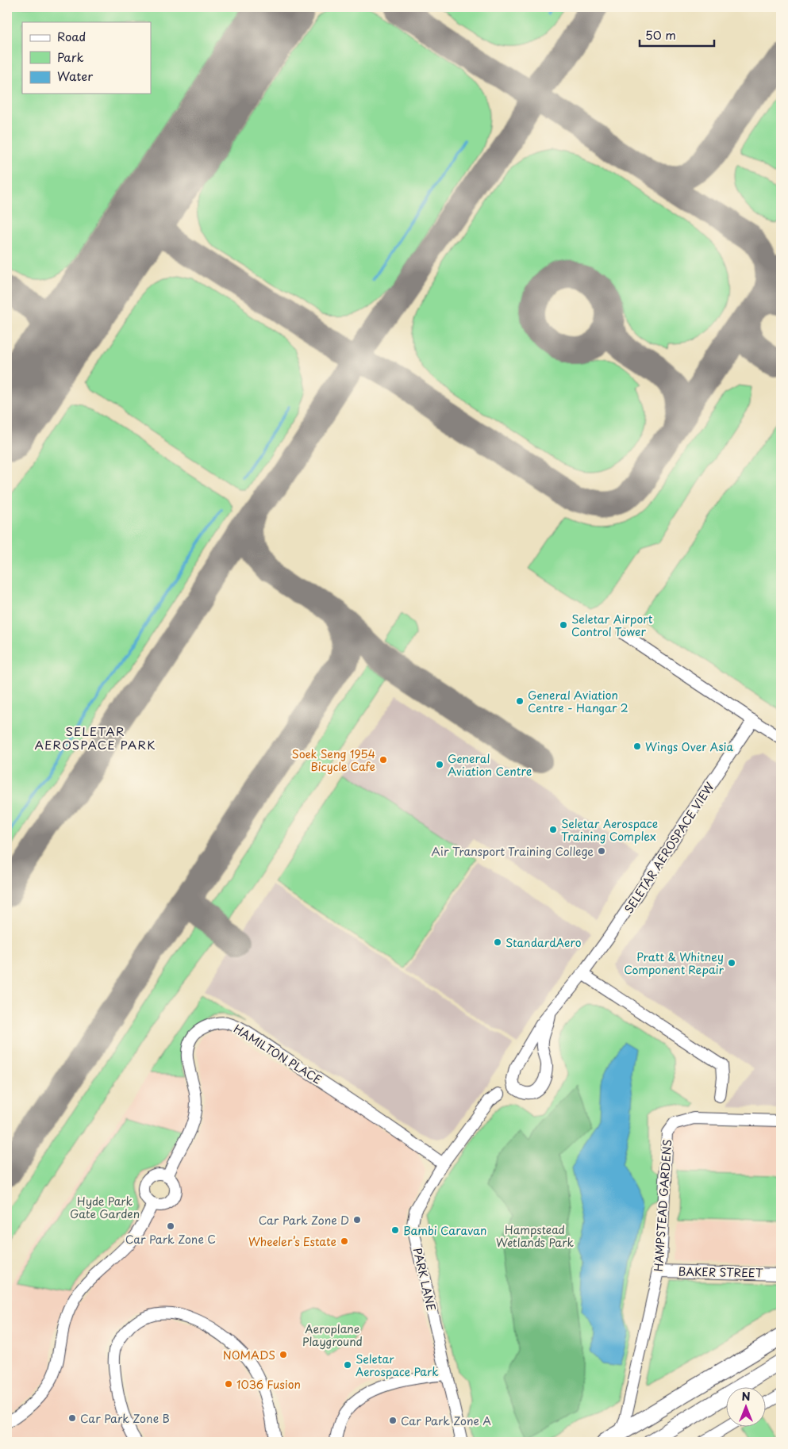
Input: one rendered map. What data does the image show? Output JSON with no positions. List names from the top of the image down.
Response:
{
  "streets": {
    "street": [
      "SELETAR AEROSPACE VIEW",
      "HAMILTON PLACE",
      "HAMPSTEAD GARDENS",
      "BAKER STREET",
      "PARK LANE"
    ]
  },
  "crossings": [
    ["HAMILTON PLACE", "PARK LANE"],
    ["HAMPSTEAD GARDENS", "BAKER STREET"]
  ],
  "districts": ["SELETAR AEROSPACE PARK"],
  "parks": ["Hyde Park Gate Garden", "Hampstead Wetlands Park", "Aeroplane Playground"],
  "places": [
    "Seletar Airport Control Tower",
    "General Aviation Centre - Hangar 2",
    "Wings Over Asia",
    "Soek Seng 1954 Bicycle Cafe",
    "General Aviation Centre",
    "Seletar Aerospace Training Complex",
    "Air Transport Training College",
    "StandardAero",
    "Pratt & Whitney Component Repair",
    "Car Park Zone D",
    "Car Park Zone C",
    "Bambi Caravan",
    "Wheeler’s Estate",
    "NOMADS",
    "Seletar Aerospace Park",
    "1036 Fusion",
    "Car Park Zone B",
    "Car Park Zone A"
  ],
  "legend": ["Road", "Park", "Water"],
  "scale_bar": "50 m",
  "north": "top"
}
